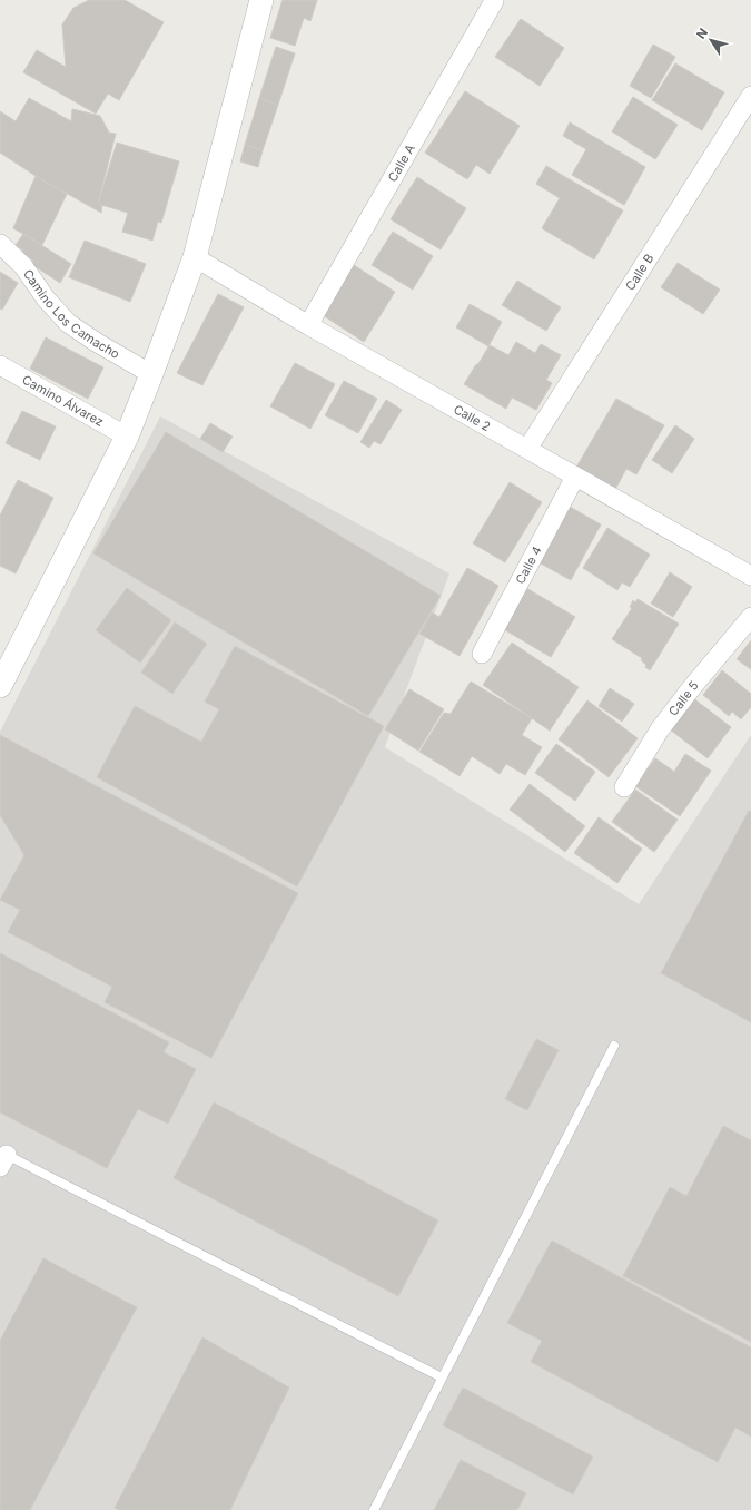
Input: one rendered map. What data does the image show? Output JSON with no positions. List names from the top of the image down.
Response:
{
  "streets": {
    "street": [
      "Calle A",
      "Calle B",
      "Camino Los Camacho",
      "Camino Álvarez",
      "Calle 2",
      "Calle 4",
      "Calle 5"
    ]
  },
  "crossings": [
    ["Calle A", "Calle 2"],
    ["Calle B", "Calle 2"],
    ["Calle 2", "Calle 4"]
  ],
  "north": "top left"
}
